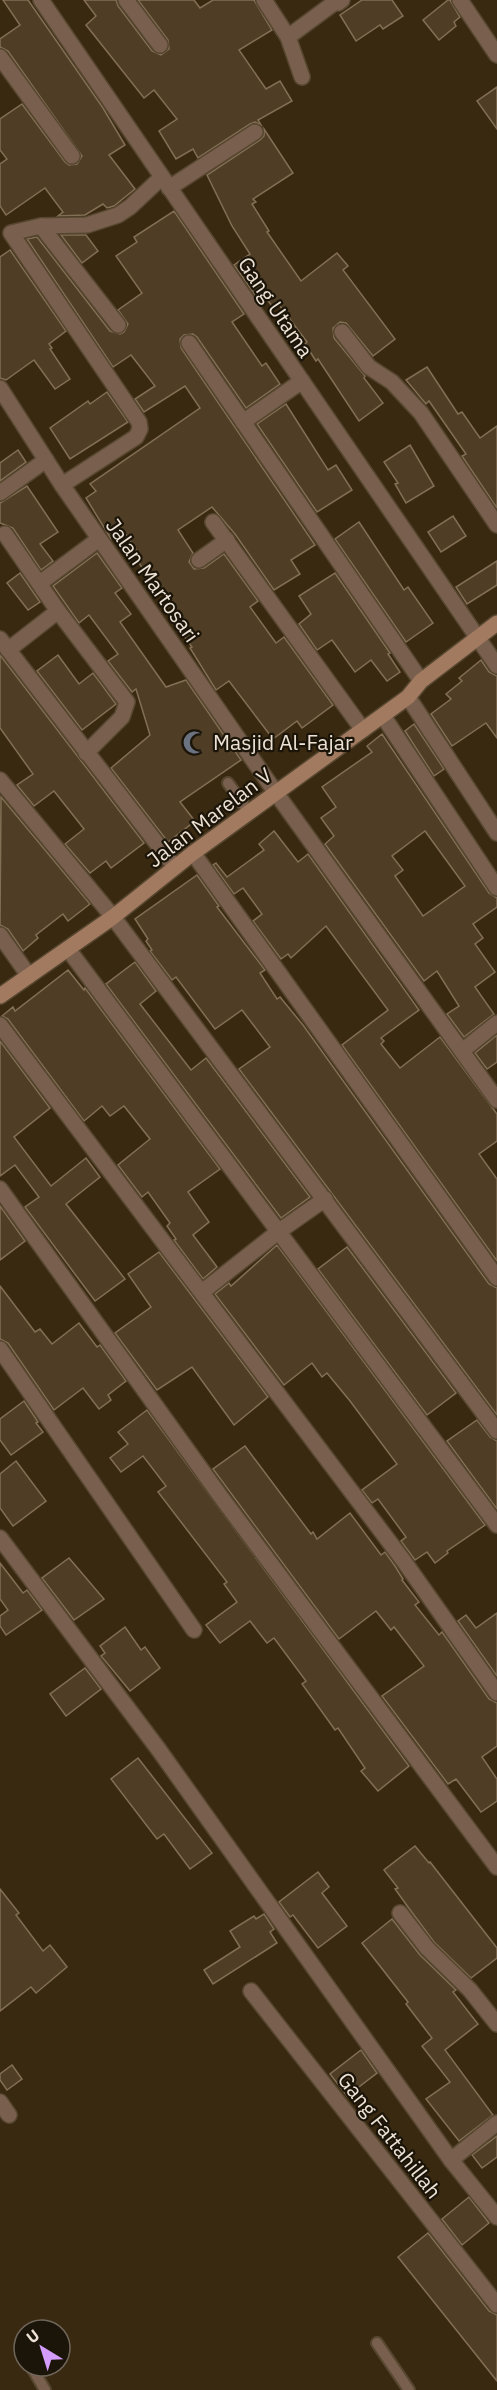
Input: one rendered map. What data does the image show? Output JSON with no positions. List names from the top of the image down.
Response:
{
  "streets": {
    "street": [
      "Gang Utama",
      "Jalan Martosari",
      "Jalan Marelan V",
      "Gang Fattahillah"
    ]
  },
  "crossings": [
    ["Gang Utama", "Jalan Marelan V"],
    ["Jalan Martosari", "Jalan Marelan V"]
  ],
  "places": {
    "mosque": ["Masjid Al-Fajar"]
  },
  "north": "top left"
}
